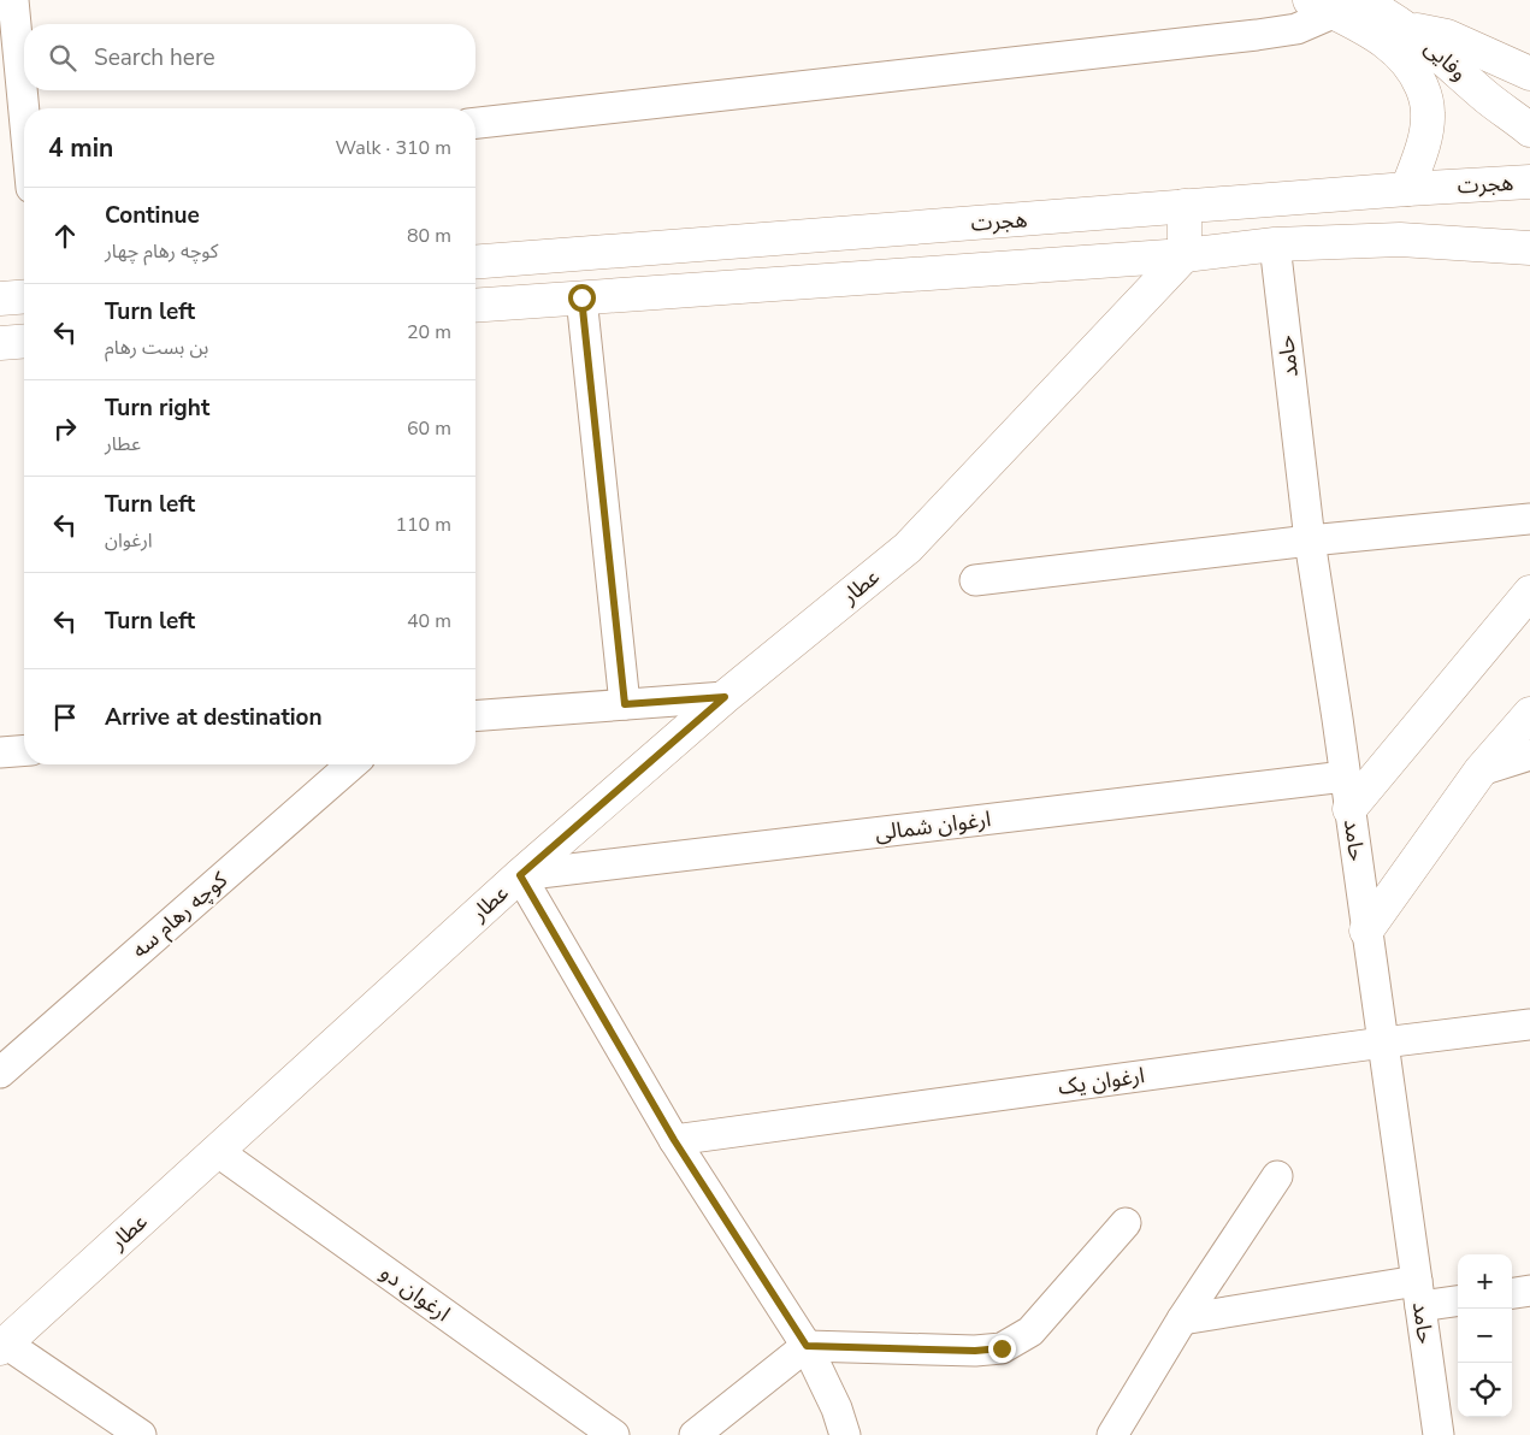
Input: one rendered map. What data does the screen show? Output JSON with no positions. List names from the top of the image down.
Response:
{
  "streets": {
    "street": [
      "وفایی",
      "هجرت",
      "حامد",
      "عطار",
      "ارغوان شمالی",
      "کوچه رهام سه",
      "ارغوان یک",
      "ارغوان دو"
    ]
  },
  "crossings": [
    ["حامد", "ارغوان شمالی"],
    ["حامد", "ارغوان یک"],
    ["عطار", "ارغوان شمالی"],
    ["عطار", "ارغوان دو"]
  ],
  "page": {
    "search": "Search here",
    "heading": ["4 min", "Walk · 310 m"],
    "list": [
      ["Continue", "کوچه رهام چهار", "80 m"],
      ["Turn left", "بن بست رهام", "20 m"],
      ["Turn right", "عطار", "60 m"],
      ["Turn left", "ارغوان", "110 m"],
      ["Turn left", "40 m"],
      "Arrive at destination"
    ],
    "map_buttons": ["+", "−"]
  }
}
